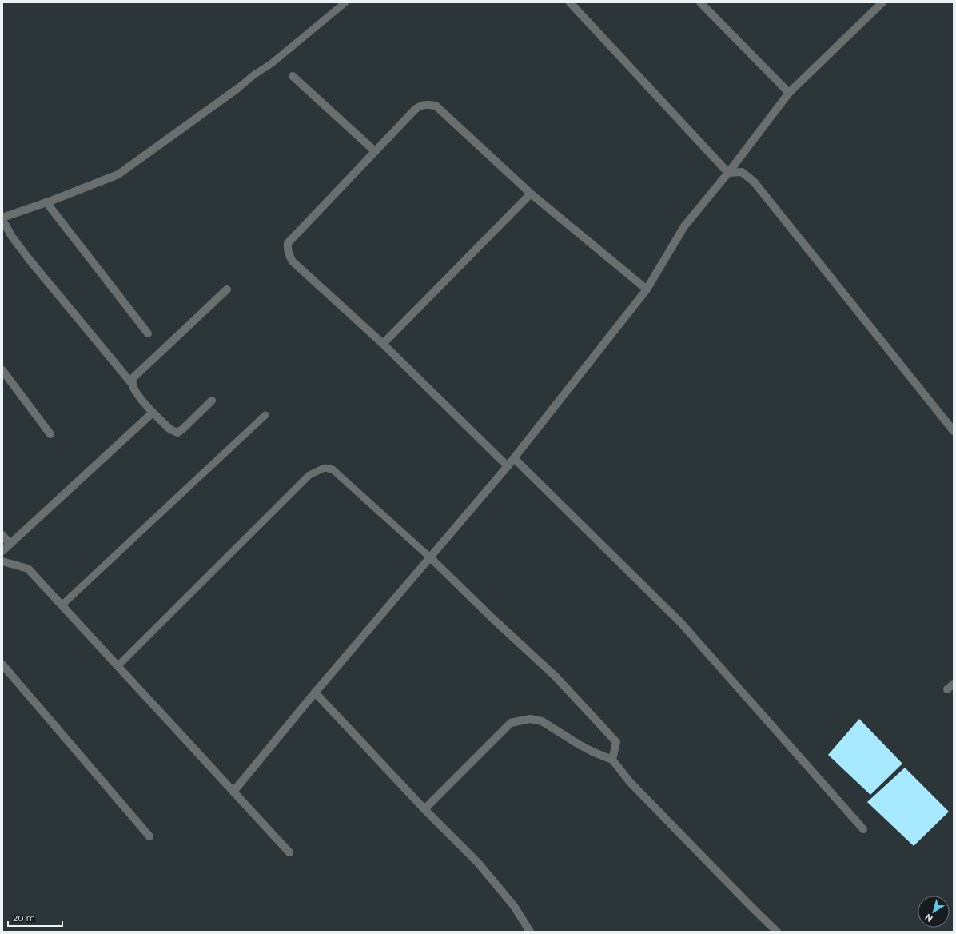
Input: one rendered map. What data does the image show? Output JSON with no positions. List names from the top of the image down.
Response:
{
  "scale_bar": "20 m",
  "north": "bottom left"
}
